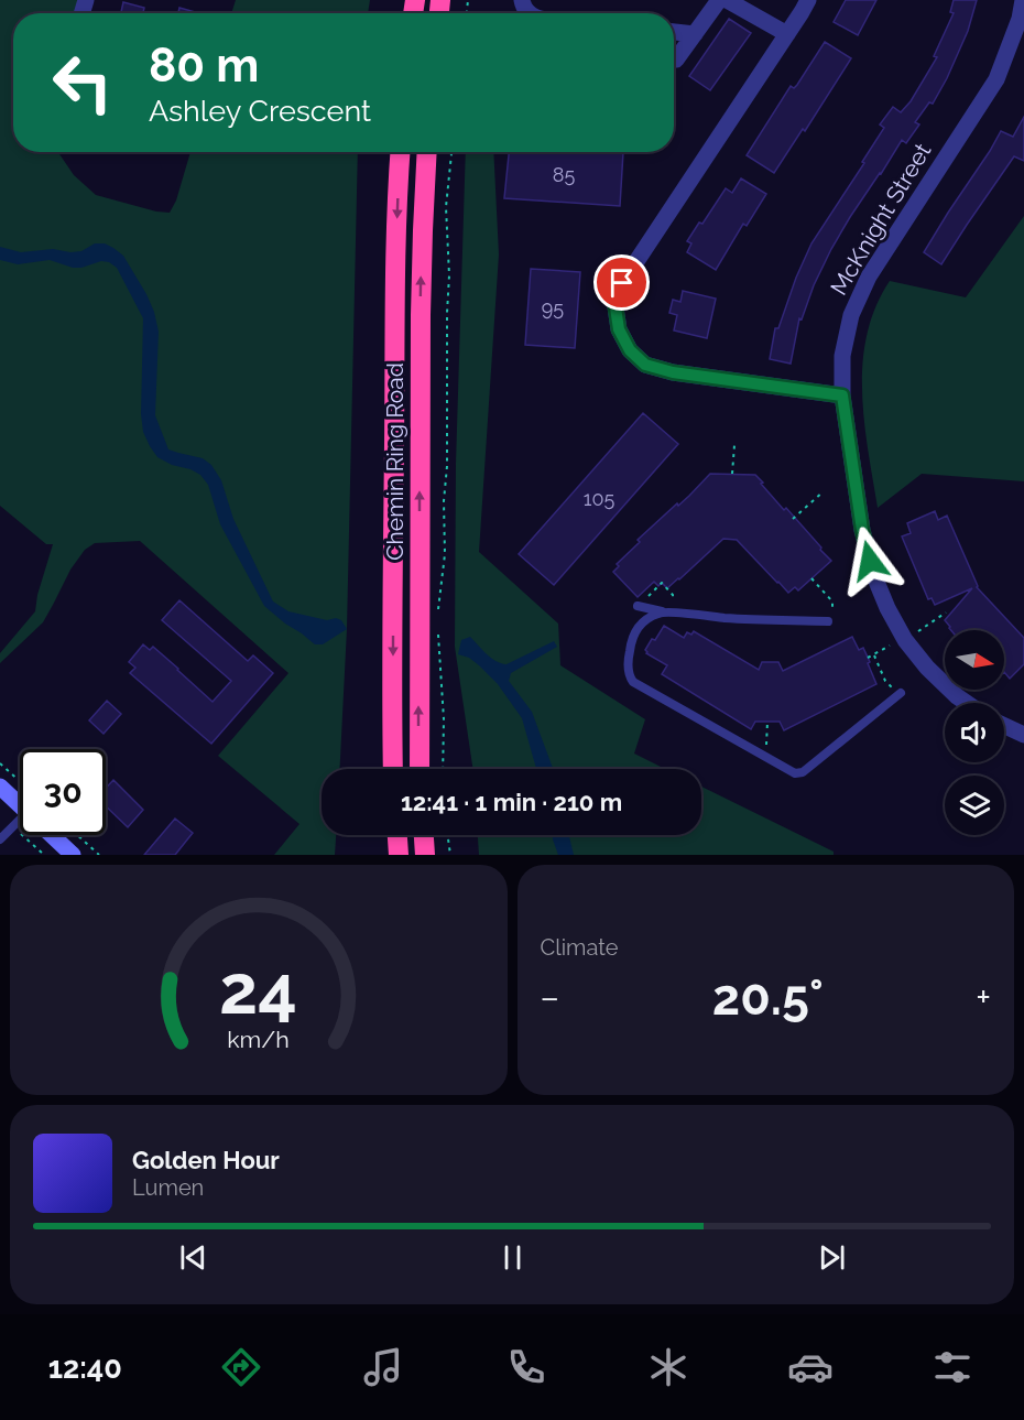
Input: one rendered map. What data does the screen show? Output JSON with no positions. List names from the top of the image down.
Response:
{
  "streets": {
    "highway": ["Chemin Ring Road"],
    "street": ["McKnight Street"]
  },
  "house_numbers": ["85", "95", "105"],
  "north": "right",
  "page": {
    "turn": ["80 m", "Ashley Crescent"],
    "limit": "30",
    "trip": "12:41 · 1 min · 210 m",
    "tile": "Climate",
    "heat": ["−", "20.5°", "+"],
    "song": ["Golden Hour", "Lumen"],
    "tabs": "12:40",
    "gauge": ["24", "km/h"]
  }
}
